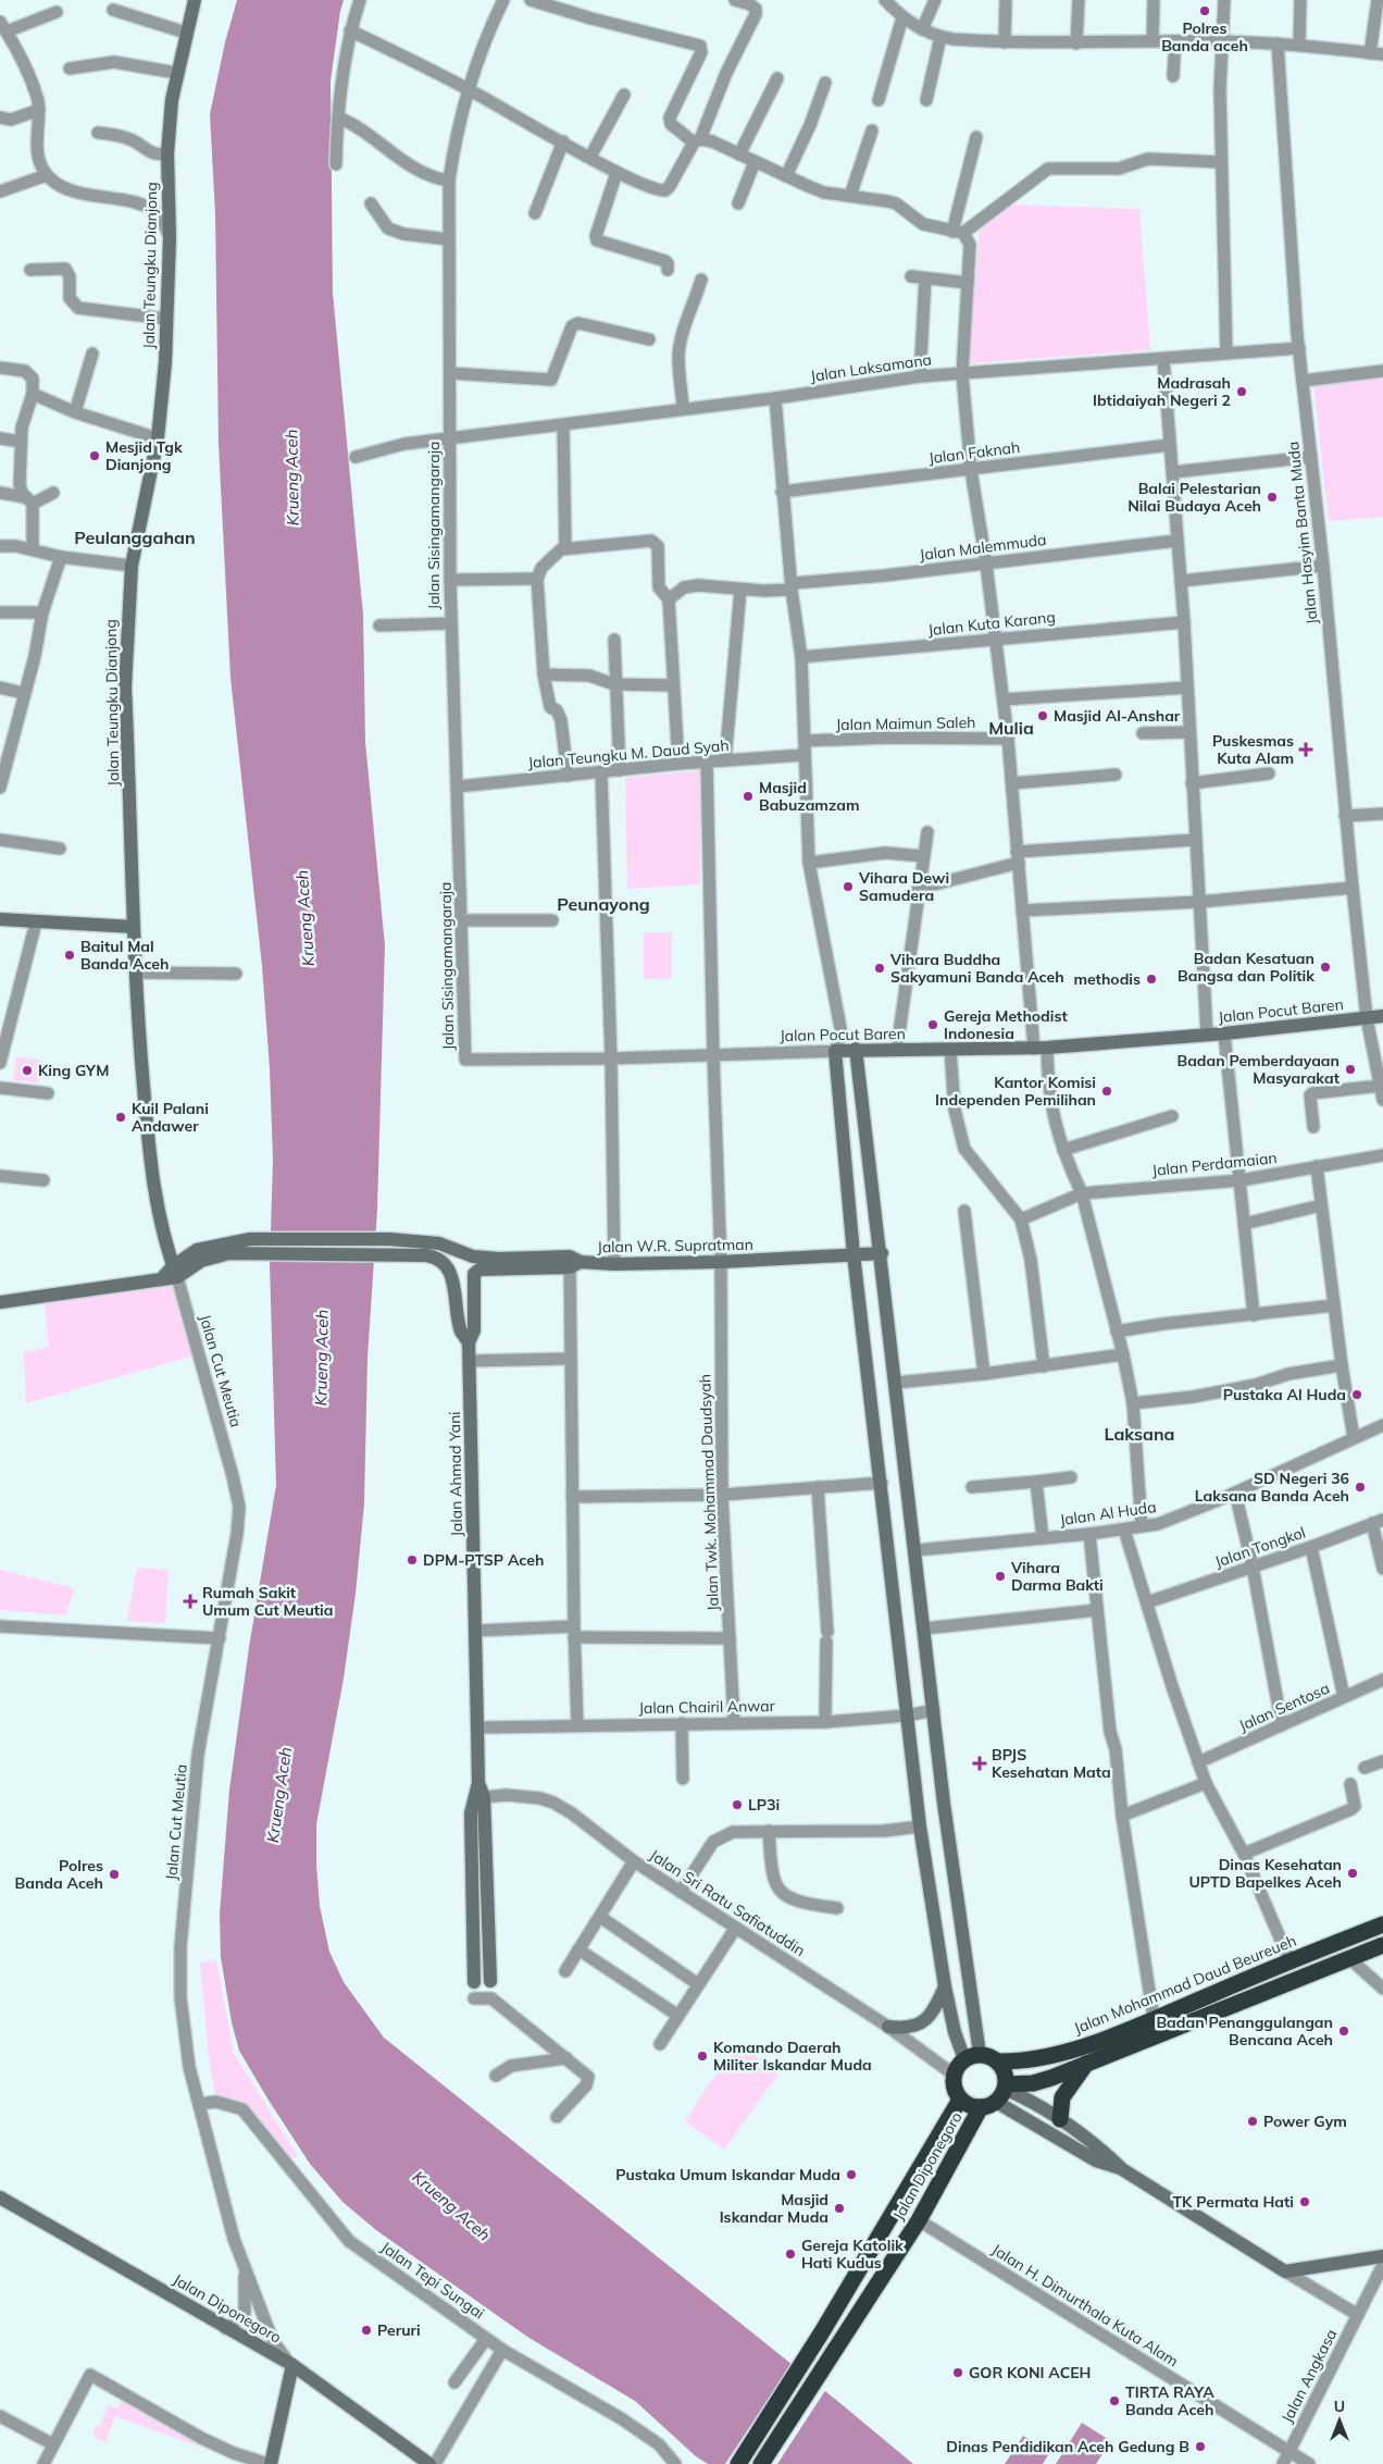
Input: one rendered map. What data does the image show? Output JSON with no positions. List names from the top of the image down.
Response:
{
  "streets": {
    "highway": ["Jalan Mohammad Daud Beureueh", "Jalan Diponegoro"],
    "main road": [
      "Jalan Teungku Dianjong",
      "Jalan Pocut Baren",
      "Jalan W.R. Supratman",
      "Jalan Ahmad Yani"
    ],
    "street": [
      "Jalan Laksamana",
      "Jalan Faknah",
      "Jalan Sisingamangaraja",
      "Jalan Hasyim Banta Muda",
      "Jalan Malemmuda",
      "Jalan Kuta Karang",
      "Jalan Maimun Saleh",
      "Jalan Teungku M. Daud Syah",
      "Jalan Perdamaian",
      "Jalan Cut Meutia",
      "Jalan Twk. Mohammad Daudsyah",
      "Jalan Al Huda",
      "Jalan Tongkol",
      "Jalan Chairil Anwar",
      "Jalan Sentosa",
      "Jalan Sri Ratu Safiatuddin",
      "Jalan Tepi Sungai",
      "Jalan H. Dimurthala Kuta Alam",
      "Jalan Angkasa"
    ]
  },
  "crossings": [
    ["Jalan Teungku Dianjong", "Jalan W.R. Supratman"],
    ["Jalan Teungku Dianjong", "Jalan Cut Meutia"],
    ["Jalan Laksamana", "Jalan Sisingamangaraja"],
    ["Jalan Laksamana", "Jalan Hasyim Banta Muda"],
    ["Jalan Sisingamangaraja", "Jalan Teungku M. Daud Syah"],
    ["Jalan Sisingamangaraja", "Jalan Pocut Baren"],
    ["Jalan Hasyim Banta Muda", "Jalan Pocut Baren"],
    ["Jalan Teungku M. Daud Syah", "Jalan Twk. Mohammad Daudsyah"],
    ["Jalan Pocut Baren", "Jalan Twk. Mohammad Daudsyah"],
    ["Jalan W.R. Supratman", "Jalan Cut Meutia"],
    ["Jalan W.R. Supratman", "Jalan Ahmad Yani"],
    ["Jalan W.R. Supratman", "Jalan Twk. Mohammad Daudsyah"],
    ["Jalan Cut Meutia", "Jalan Diponegoro"],
    ["Jalan Cut Meutia", "Jalan Tepi Sungai"],
    ["Jalan Ahmad Yani", "Jalan Chairil Anwar"],
    ["Jalan Ahmad Yani", "Jalan Sri Ratu Safiatuddin"],
    ["Jalan Twk. Mohammad Daudsyah", "Jalan Chairil Anwar"],
    ["Jalan Sri Ratu Safiatuddin", "Jalan Mohammad Daud Beureueh"],
    ["Jalan Sri Ratu Safiatuddin", "Jalan Diponegoro"],
    ["Jalan Mohammad Daud Beureueh", "Jalan Diponegoro"],
    ["Jalan Diponegoro", "Jalan H. Dimurthala Kuta Alam"],
    ["Jalan H. Dimurthala Kuta Alam", "Jalan Angkasa"]
  ],
  "districts": [
    "Peulanggahan",
    "Mulia",
    "Peunayong",
    "Laksana"
  ],
  "water": ["Krueng Aceh"],
  "places": {
    "other": [
      "Polres Banda aceh",
      "Madrasah Ibtidaiyah Negeri 2",
      "Mesjid Tgk Dianjong",
      "Balai Pelestarian Nilai Budaya Aceh",
      "Masjid Al-Anshar",
      "Masjid Babuzamzam",
      "Vihara Dewi Samudera",
      "Baitul Mal Banda Aceh",
      "Badan Kesatuan Bangsa dan Politik",
      "Vihara Buddha Sakyamuni Banda Aceh",
      "methodis",
      "Gereja Methodist Indonesia",
      "Badan Pemberdayaan Masyarakat",
      "King GYM",
      "Kantor Komisi Independen Pemilihan",
      "Kuil Palani Andawer",
      "Pustaka Al Huda",
      "SD Negeri 36 Laksana Banda Aceh",
      "DPM-PTSP Aceh",
      "Vihara Darma Bakti",
      "LP3i",
      "Dinas Kesehatan UPTD Bapelkes Aceh",
      "Polres Banda Aceh",
      "Badan Penanggulangan Bencana Aceh",
      "Komando Daerah Militer Iskandar Muda",
      "Power Gym",
      "Pustaka Umum Iskandar Muda",
      "TK Permata Hati",
      "Masjid Iskandar Muda",
      "Gereja Katolik Hati Kudus",
      "Peruri",
      "GOR KONI ACEH",
      "TIRTA RAYA Banda Aceh",
      "Dinas Pendidikan Aceh Gedung B"
    ],
    "health": ["Puskesmas Kuta Alam", "Rumah Sakit Umum Cut Meutia", "BPJS Kesehatan Mata"]
  },
  "north": "top"
}
